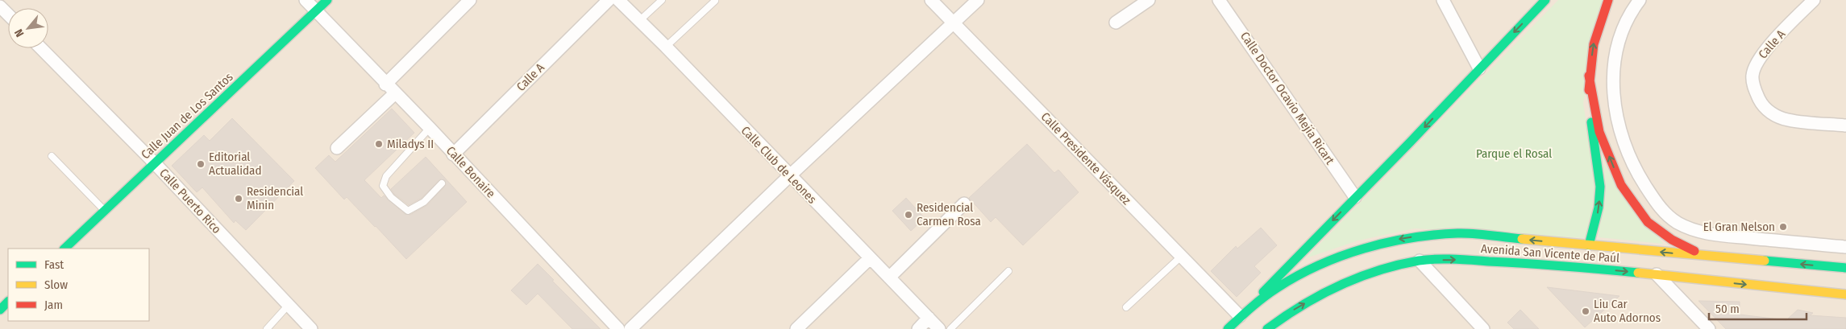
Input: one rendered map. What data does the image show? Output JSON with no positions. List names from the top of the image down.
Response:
{
  "streets": {
    "main road": ["Calle Juan de Los Santos", "Avenida San Vicente de Paúl"],
    "street": [
      "Calle A",
      "Calle Doctor Ocavio Mejía Ricart",
      "Calle Presidente Vásquez",
      "Calle Club de Leones",
      "Calle Bonaire",
      "Calle Puerto Rico"
    ]
  },
  "crossings": [
    ["Calle A", "Calle Bonaire"],
    ["Calle Doctor Ocavio Mejía Ricart", "Avenida San Vicente de Paúl"],
    ["Calle Juan de Los Santos", "Calle Bonaire"],
    ["Calle Juan de Los Santos", "Calle Puerto Rico"],
    ["Calle Presidente Vásquez", "Avenida San Vicente de Paúl"]
  ],
  "parks": ["Parque el Rosal"],
  "places": [
    "Miladys II",
    "Editorial Actualidad",
    "Residencial Minin",
    "Residencial Carmen Rosa",
    "El Gran Nelson",
    "Liu Car Auto Adornos"
  ],
  "legend": ["Fast", "Slow", "Jam"],
  "scale_bar": "50 m",
  "north": "bottom left"
}
